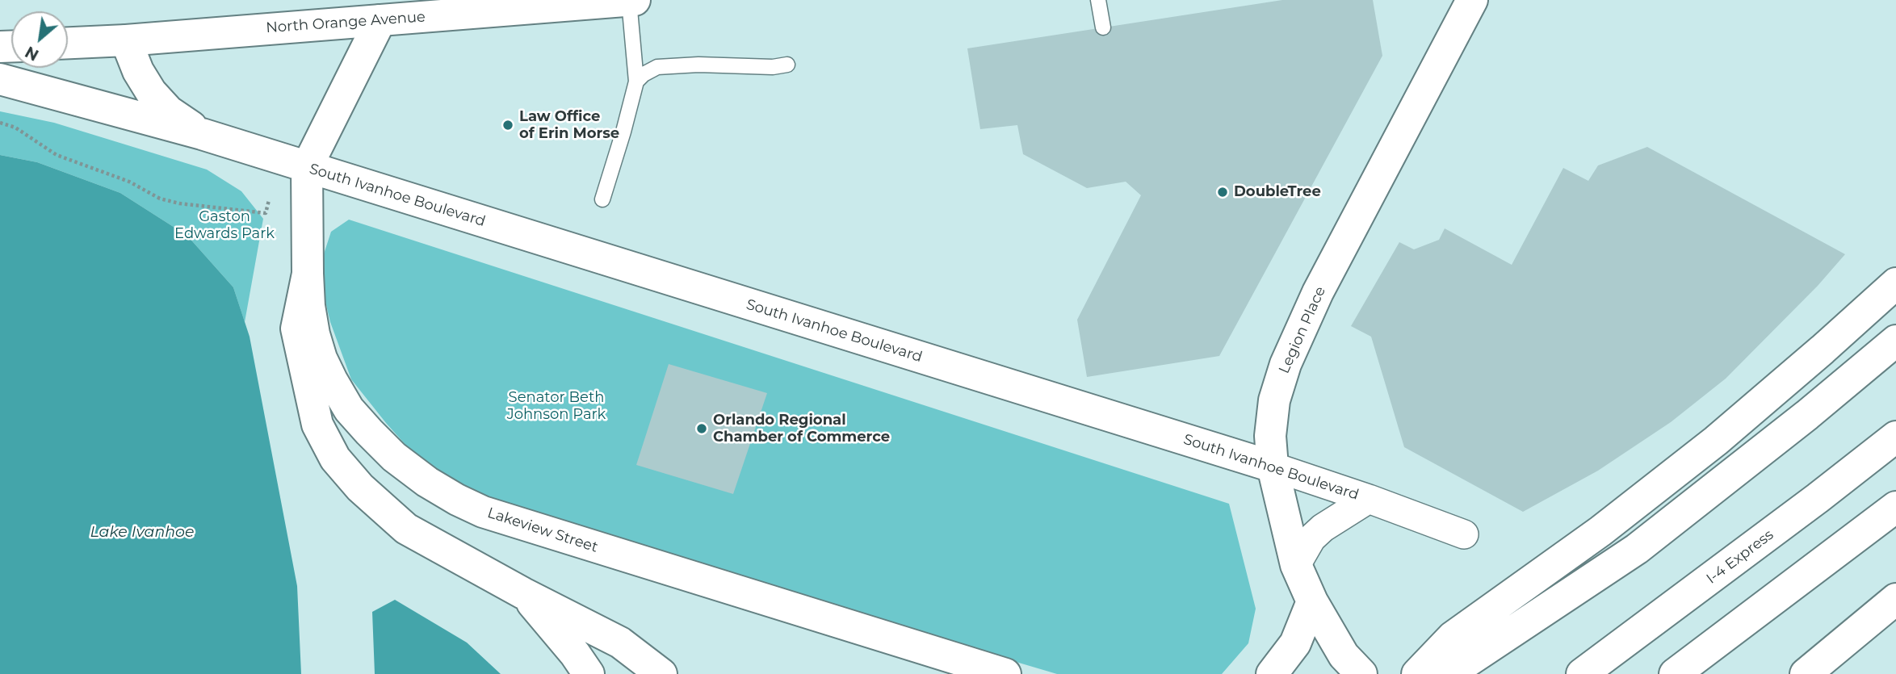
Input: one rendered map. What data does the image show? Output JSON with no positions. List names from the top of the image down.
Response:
{
  "streets": {
    "main road": [
      "North Orange Avenue",
      "South Ivanhoe Boulevard",
      "Legion Place",
      "Lakeview Street",
      "I-4 Express"
    ]
  },
  "crossings": [
    ["North Orange Avenue", "South Ivanhoe Boulevard"],
    ["South Ivanhoe Boulevard", "Legion Place"],
    ["South Ivanhoe Boulevard", "Lakeview Street"]
  ],
  "water": ["Lake Ivanhoe"],
  "parks": ["Gaston Edwards Park", "Senator Beth Johnson Park"],
  "places": ["Law Office of Erin Morse", "DoubleTree", "Orlando Regional Chamber of Commerce"],
  "north": "bottom left"
}
